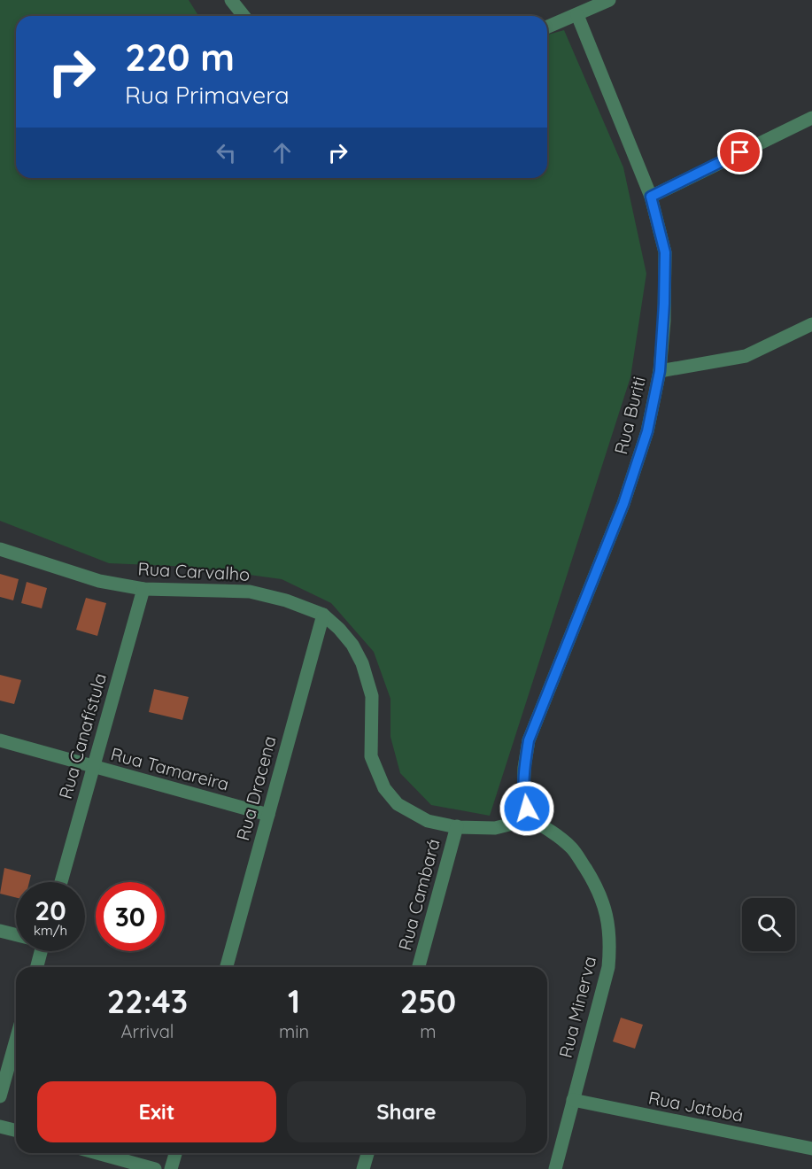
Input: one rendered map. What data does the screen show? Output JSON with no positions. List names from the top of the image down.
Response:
{
  "streets": {
    "street": [
      "Rua Buriti",
      "Rua Carvalho",
      "Rua Canafístula",
      "Rua Tamareira",
      "Rua Dracena",
      "Rua Cambará",
      "Rua Minerva",
      "Rua Jatobá"
    ]
  },
  "crossings": [
    ["Rua Buriti", "Rua Carvalho"],
    ["Rua Buriti", "Rua Minerva"],
    ["Rua Carvalho", "Rua Canafístula"],
    ["Rua Carvalho", "Rua Dracena"],
    ["Rua Carvalho", "Rua Cambará"],
    ["Rua Carvalho", "Rua Minerva"],
    ["Rua Canafístula", "Rua Tamareira"],
    ["Rua Tamareira", "Rua Dracena"],
    ["Rua Minerva", "Rua Jatobá"]
  ],
  "page": {
    "turn": ["220 m", "Rua Primavera"],
    "speed": "20 km/h",
    "limit": "30",
    "eta": [
      "22:43",
      "Arrival",
      "1",
      "min",
      "250",
      "m"
    ],
    "buttons": ["Exit", "Share"]
  }
}
